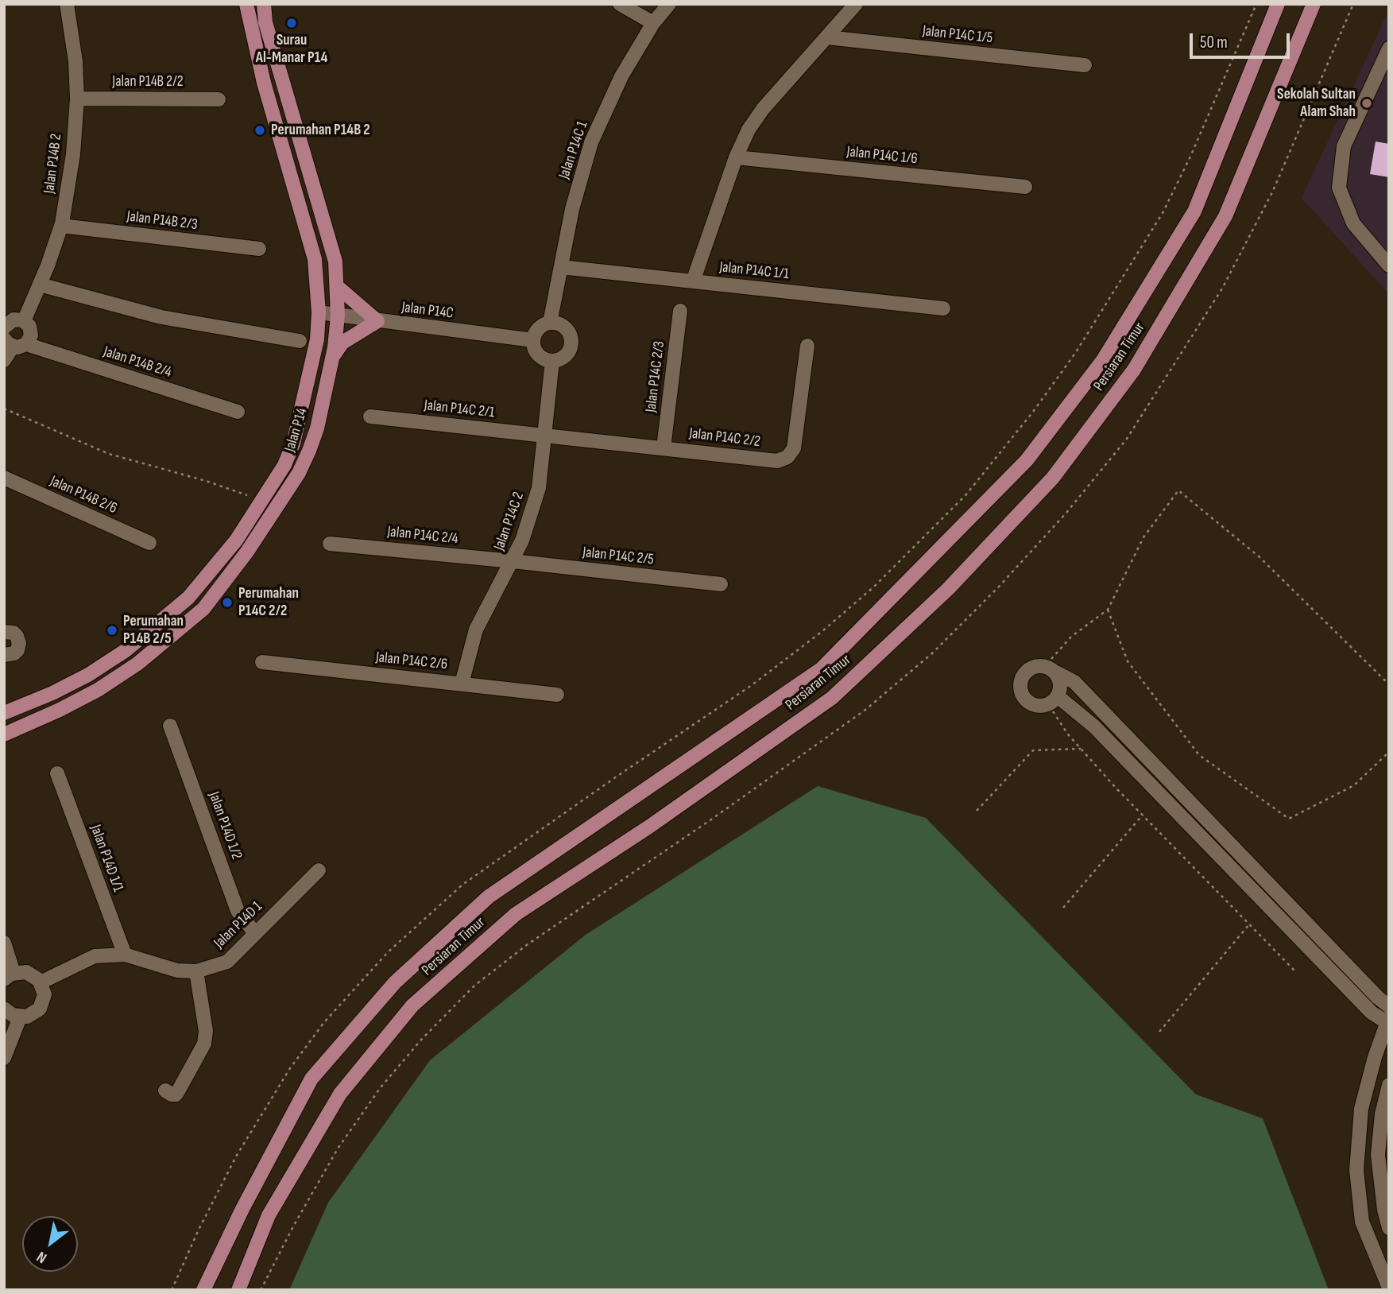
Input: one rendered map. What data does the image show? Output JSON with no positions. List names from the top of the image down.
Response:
{
  "streets": {
    "main road": ["Persiaran Timur", "Jalan P14"],
    "street": [
      "Jalan P14C 1/5",
      "Jalan P14B 2/2",
      "Jalan P14C 1",
      "Jalan P14C 1/6",
      "Jalan P14B 2",
      "Jalan P14B 2/3",
      "Jalan P14C 1/1",
      "Jalan P14C",
      "Jalan P14B 2/4",
      "Jalan P14C 2/3",
      "Jalan P14C 2/1",
      "Jalan P14C 2/2",
      "Jalan P14B 2/6",
      "Jalan P14C 2",
      "Jalan P14C 2/4",
      "Jalan P14C 2/5",
      "Jalan P14C 2/6",
      "Jalan P14D 1/2",
      "Jalan P14D 1/1",
      "Jalan P14D 1"
    ]
  },
  "crossings": [
    ["Jalan P14B 2/2", "Jalan P14B 2"],
    ["Jalan P14C 1", "Jalan P14C 1/1"],
    ["Jalan P14C 1", "Jalan P14C"],
    ["Jalan P14C 1", "Jalan P14C 2"],
    ["Jalan P14B 2", "Jalan P14B 2/3"],
    ["Jalan P14B 2", "Jalan P14B 2/4"],
    ["Jalan P14C", "Jalan P14"],
    ["Jalan P14C", "Jalan P14C 2"],
    ["Jalan P14C 2/3", "Jalan P14C 2/2"],
    ["Jalan P14C 2/1", "Jalan P14C 2/2"],
    ["Jalan P14C 2/1", "Jalan P14C 2"],
    ["Jalan P14C 2/2", "Jalan P14C 2"],
    ["Jalan P14C 2", "Jalan P14C 2/4"],
    ["Jalan P14C 2", "Jalan P14C 2/5"],
    ["Jalan P14C 2", "Jalan P14C 2/6"],
    ["Jalan P14C 2/4", "Jalan P14C 2/5"],
    ["Jalan P14D 1/2", "Jalan P14D 1"],
    ["Jalan P14D 1/1", "Jalan P14D 1"]
  ],
  "places": [
    "Surau Al-Manar P14",
    "Sekolah Sultan Alam Shah",
    "Perumahan P14B 2",
    "Perumahan P14C 2/2",
    "Perumahan P14B 2/5"
  ],
  "scale_bar": "50 m",
  "north": "bottom left"
}
